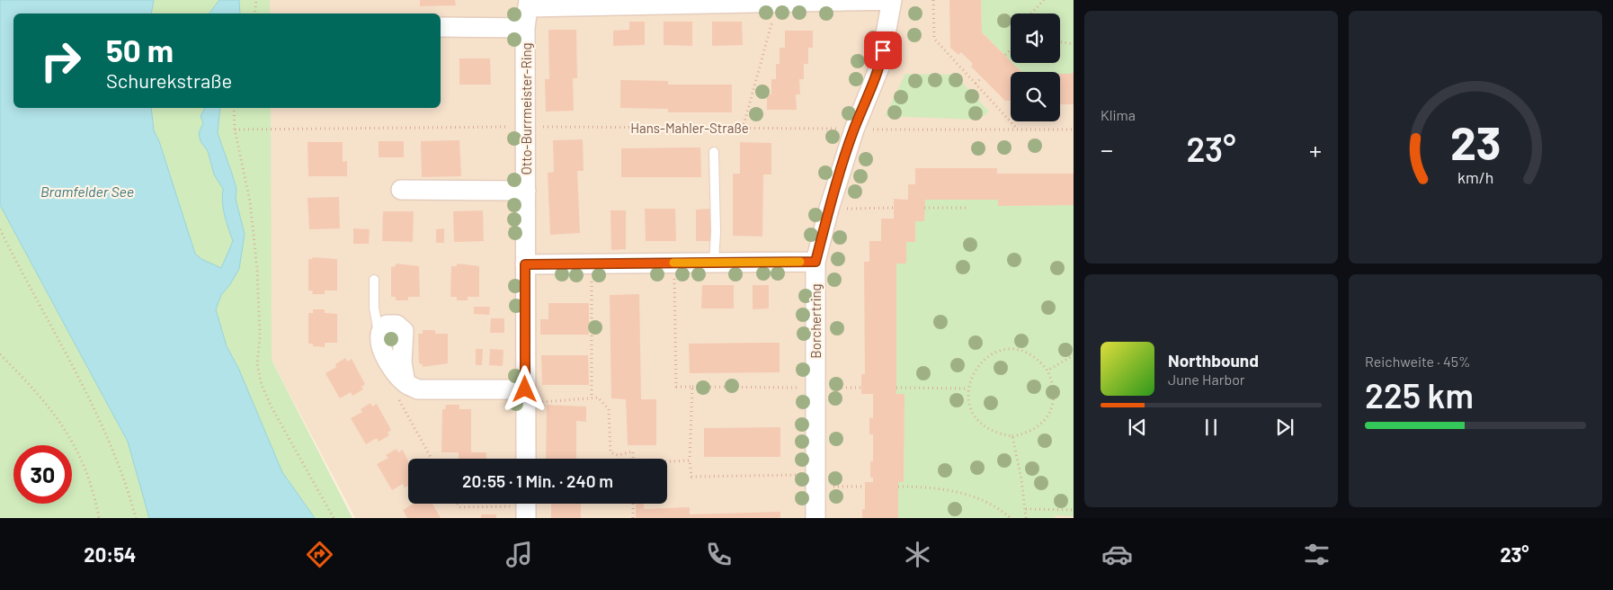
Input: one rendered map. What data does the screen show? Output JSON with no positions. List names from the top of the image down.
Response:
{
  "streets": {
    "street": ["Otto-Burrmeister-Ring", "Borchertring"],
    "path": ["Hans-Mahler-Straße"]
  },
  "crossings": [
    ["Otto-Burrmeister-Ring", "Hans-Mahler-Straße"],
    ["Hans-Mahler-Straße", "Borchertring"]
  ],
  "water": ["Bramfelder See"],
  "page": {
    "tile": [
      "Klima",
      ["Reichweite · 45%", "225 km"]
    ],
    "turn": ["50 m", "Schurekstraße"],
    "heat": ["−", "23°", "+"],
    "song": ["Northbound", "June Harbor"],
    "limit": "30",
    "trip": "20:55 · 1 Min. · 240 m",
    "tabs": ["20:54", "23°"],
    "gauge": ["23", "km/h"]
  }
}
